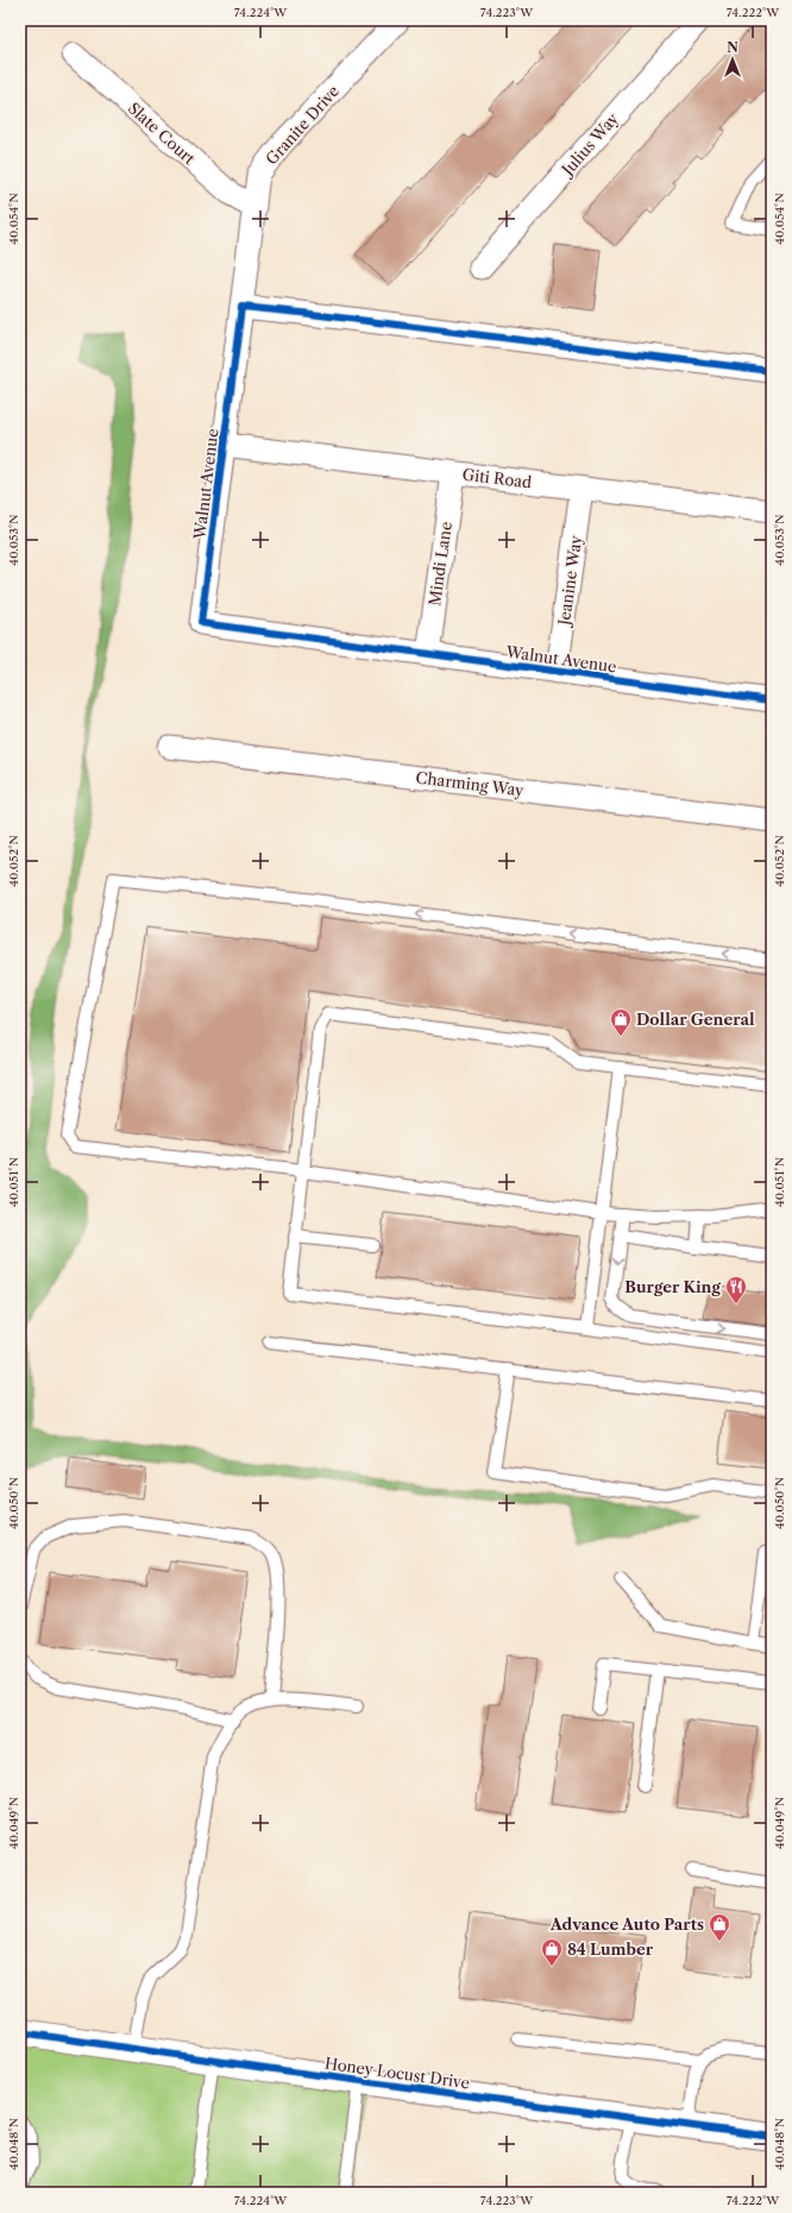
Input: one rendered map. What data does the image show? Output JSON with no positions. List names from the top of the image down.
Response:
{
  "streets": {
    "street": [
      "Granite Drive",
      "Slate Court",
      "Julius Way",
      "Giti Road",
      "Walnut Avenue",
      "Mindi Lane",
      "Jeanine Way",
      "Charming Way",
      "Honey Locust Drive"
    ]
  },
  "crossings": [
    ["Granite Drive", "Slate Court"],
    ["Granite Drive", "Walnut Avenue"],
    ["Giti Road", "Walnut Avenue"],
    ["Giti Road", "Mindi Lane"],
    ["Giti Road", "Jeanine Way"],
    ["Walnut Avenue", "Mindi Lane"],
    ["Walnut Avenue", "Jeanine Way"]
  ],
  "places": {
    "shop": ["Dollar General", "Advance Auto Parts", "84 Lumber"],
    "restaurant": ["Burger King"]
  },
  "north": "top",
  "coordinates": [
    "74.224°W",
    "74.223°W",
    "74.222°W",
    "40.054°N",
    "40.053°N",
    "40.052°N",
    "40.051°N",
    "40.050°N",
    "40.049°N",
    "40.048°N"
  ]
}
